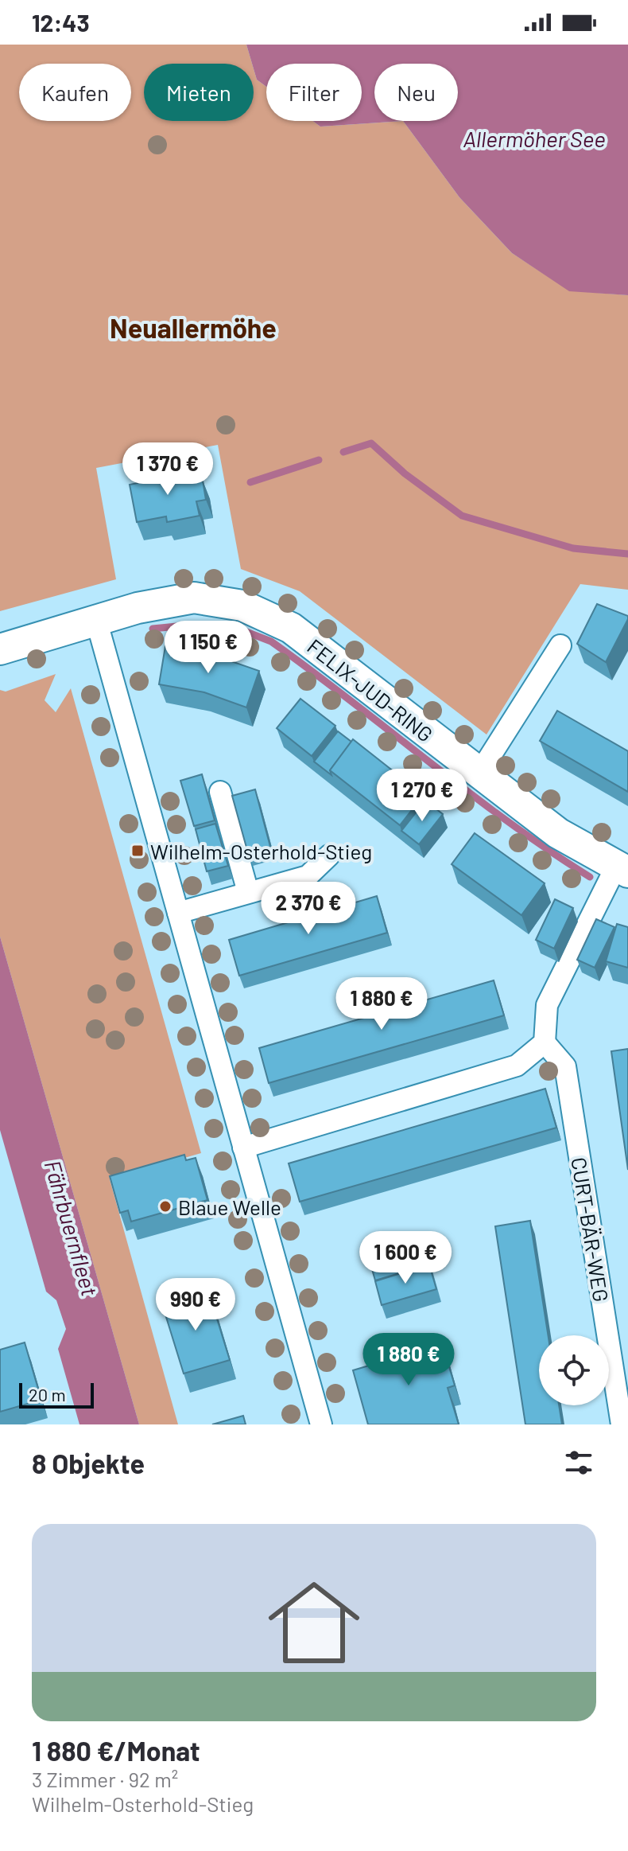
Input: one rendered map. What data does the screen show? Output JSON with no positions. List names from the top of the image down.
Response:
{
  "streets": {
    "street": ["FELIX-JUD-RING", "CURT-BÄR-WEG"]
  },
  "districts": ["Neuallermöhe"],
  "water": ["Allermöher See", "Fährbuernfleet"],
  "places": {
    "transit": ["Wilhelm-Osterhold-Stieg"],
    "other": ["Blaue Welle"]
  },
  "scale_bar": "20 m",
  "page": {
    "status": "12:43",
    "chip": [
      "Kaufen",
      "Mieten",
      "Filter",
      "Neu"
    ],
    "price": [
      "1 370 €",
      "1 150 €",
      "1 270 €",
      "2 370 €",
      "1 880 €",
      "1 600 €",
      "990 €",
      "1 880 €"
    ],
    "scale": "20 m",
    "heading": "8 Objekte",
    "list": [
      {
        "name": "1 880 €/Monat",
        "note": "3 Zimmer · 92 m² · Wilhelm-Osterhold-Stieg"
      }
    ]
  }
}
